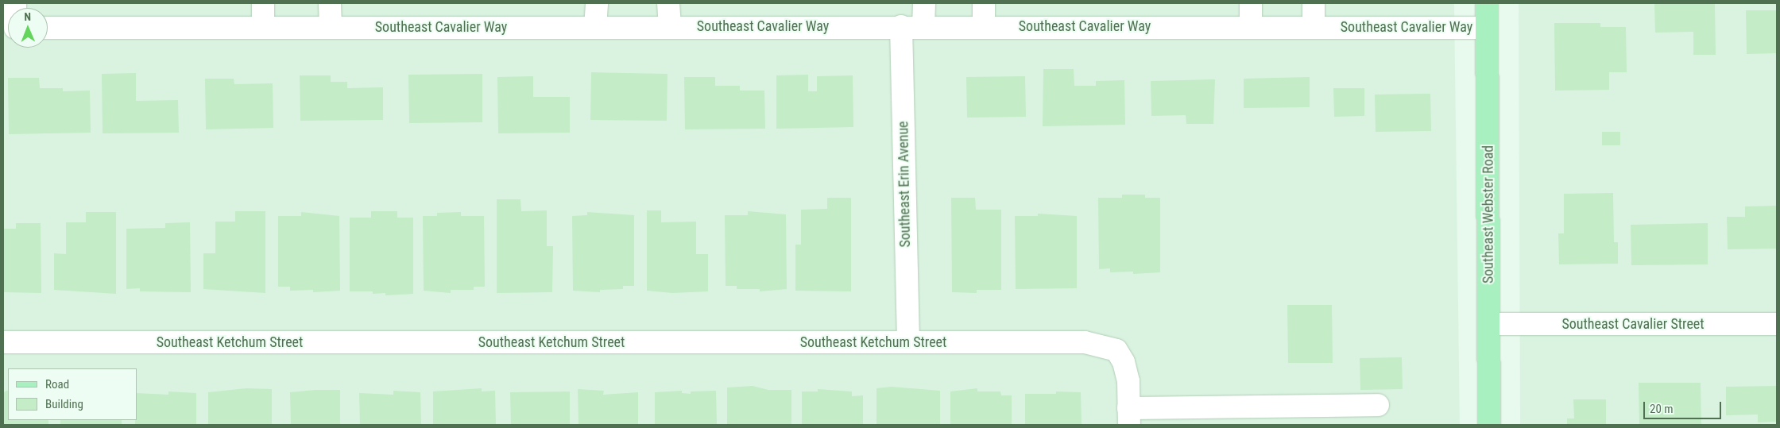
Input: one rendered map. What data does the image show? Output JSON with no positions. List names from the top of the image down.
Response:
{
  "streets": {
    "main road": ["Southeast Webster Road"],
    "street": [
      "Southeast Cavalier Way",
      "Southeast Erin Avenue",
      "Southeast Cavalier Street",
      "Southeast Ketchum Street"
    ]
  },
  "crossings": [
    ["Southeast Cavalier Way", "Southeast Erin Avenue"],
    ["Southeast Cavalier Way", "Southeast Webster Road"],
    ["Southeast Erin Avenue", "Southeast Ketchum Street"],
    ["Southeast Webster Road", "Southeast Cavalier Street"]
  ],
  "legend": ["Road", "Building"],
  "scale_bar": "20 m",
  "north": "top"
}
